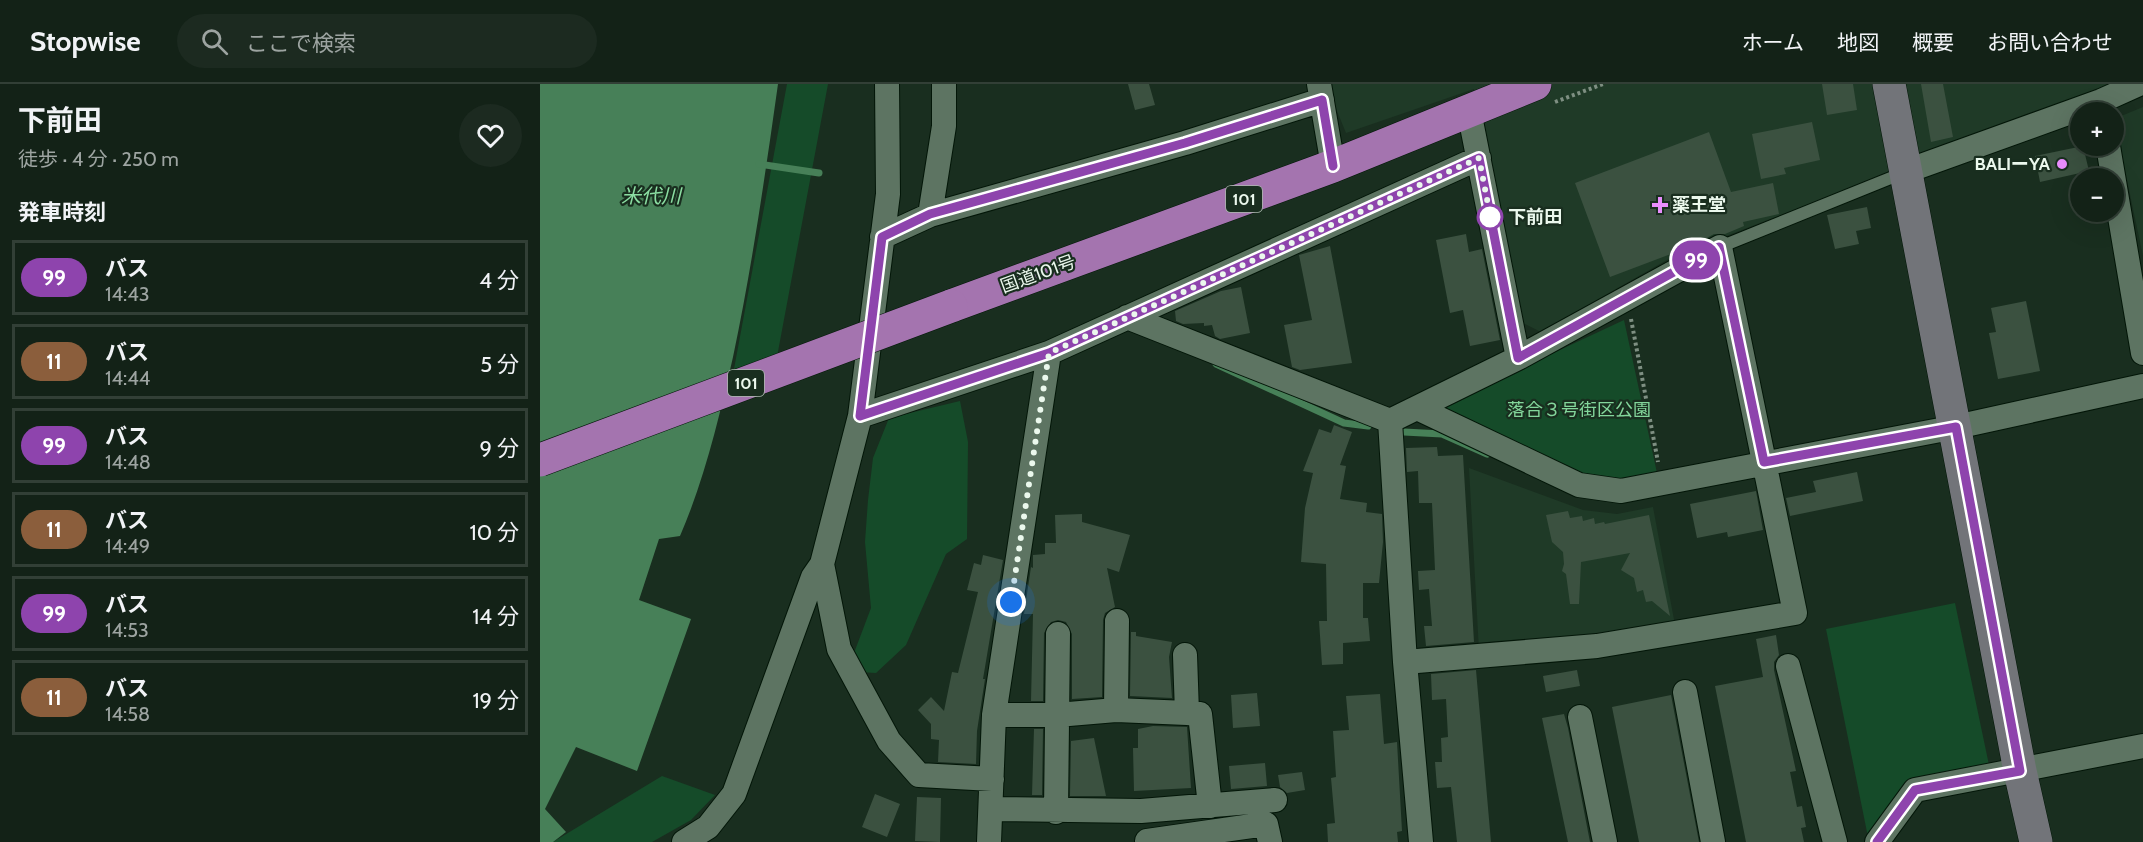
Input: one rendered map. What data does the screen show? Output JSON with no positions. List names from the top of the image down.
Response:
{
  "streets": {
    "highway": ["101", "国道101号"]
  },
  "water": ["米代川"],
  "parks": ["落合３号街区公園"],
  "places": {
    "other": ["BALIーYA", "下前田"],
    "health": ["薬王堂"]
  },
  "lines": ["bus line 99"],
  "page": {
    "header": "Stopwise",
    "search": "ここで検索",
    "nav": [
      "ホーム",
      "地図",
      "概要",
      "お問い合わせ"
    ],
    "heading": [
      ["下前田", "徒歩 · 4 分 · 250 m"],
      "発車時刻"
    ],
    "on_map": "99",
    "map_buttons": ["+", "−"],
    "list": [
      {
        "mark": "99",
        "name": "バス",
        "note": "14:43",
        "value": "4 分"
      },
      {
        "mark": "11",
        "name": "バス",
        "note": "14:44",
        "value": "5 分"
      },
      {
        "mark": "99",
        "name": "バス",
        "note": "14:48",
        "value": "9 分"
      },
      {
        "mark": "11",
        "name": "バス",
        "note": "14:49",
        "value": "10 分"
      },
      {
        "mark": "99",
        "name": "バス",
        "note": "14:53",
        "value": "14 分"
      },
      {
        "mark": "11",
        "name": "バス",
        "note": "14:58",
        "value": "19 分"
      }
    ]
  }
}
